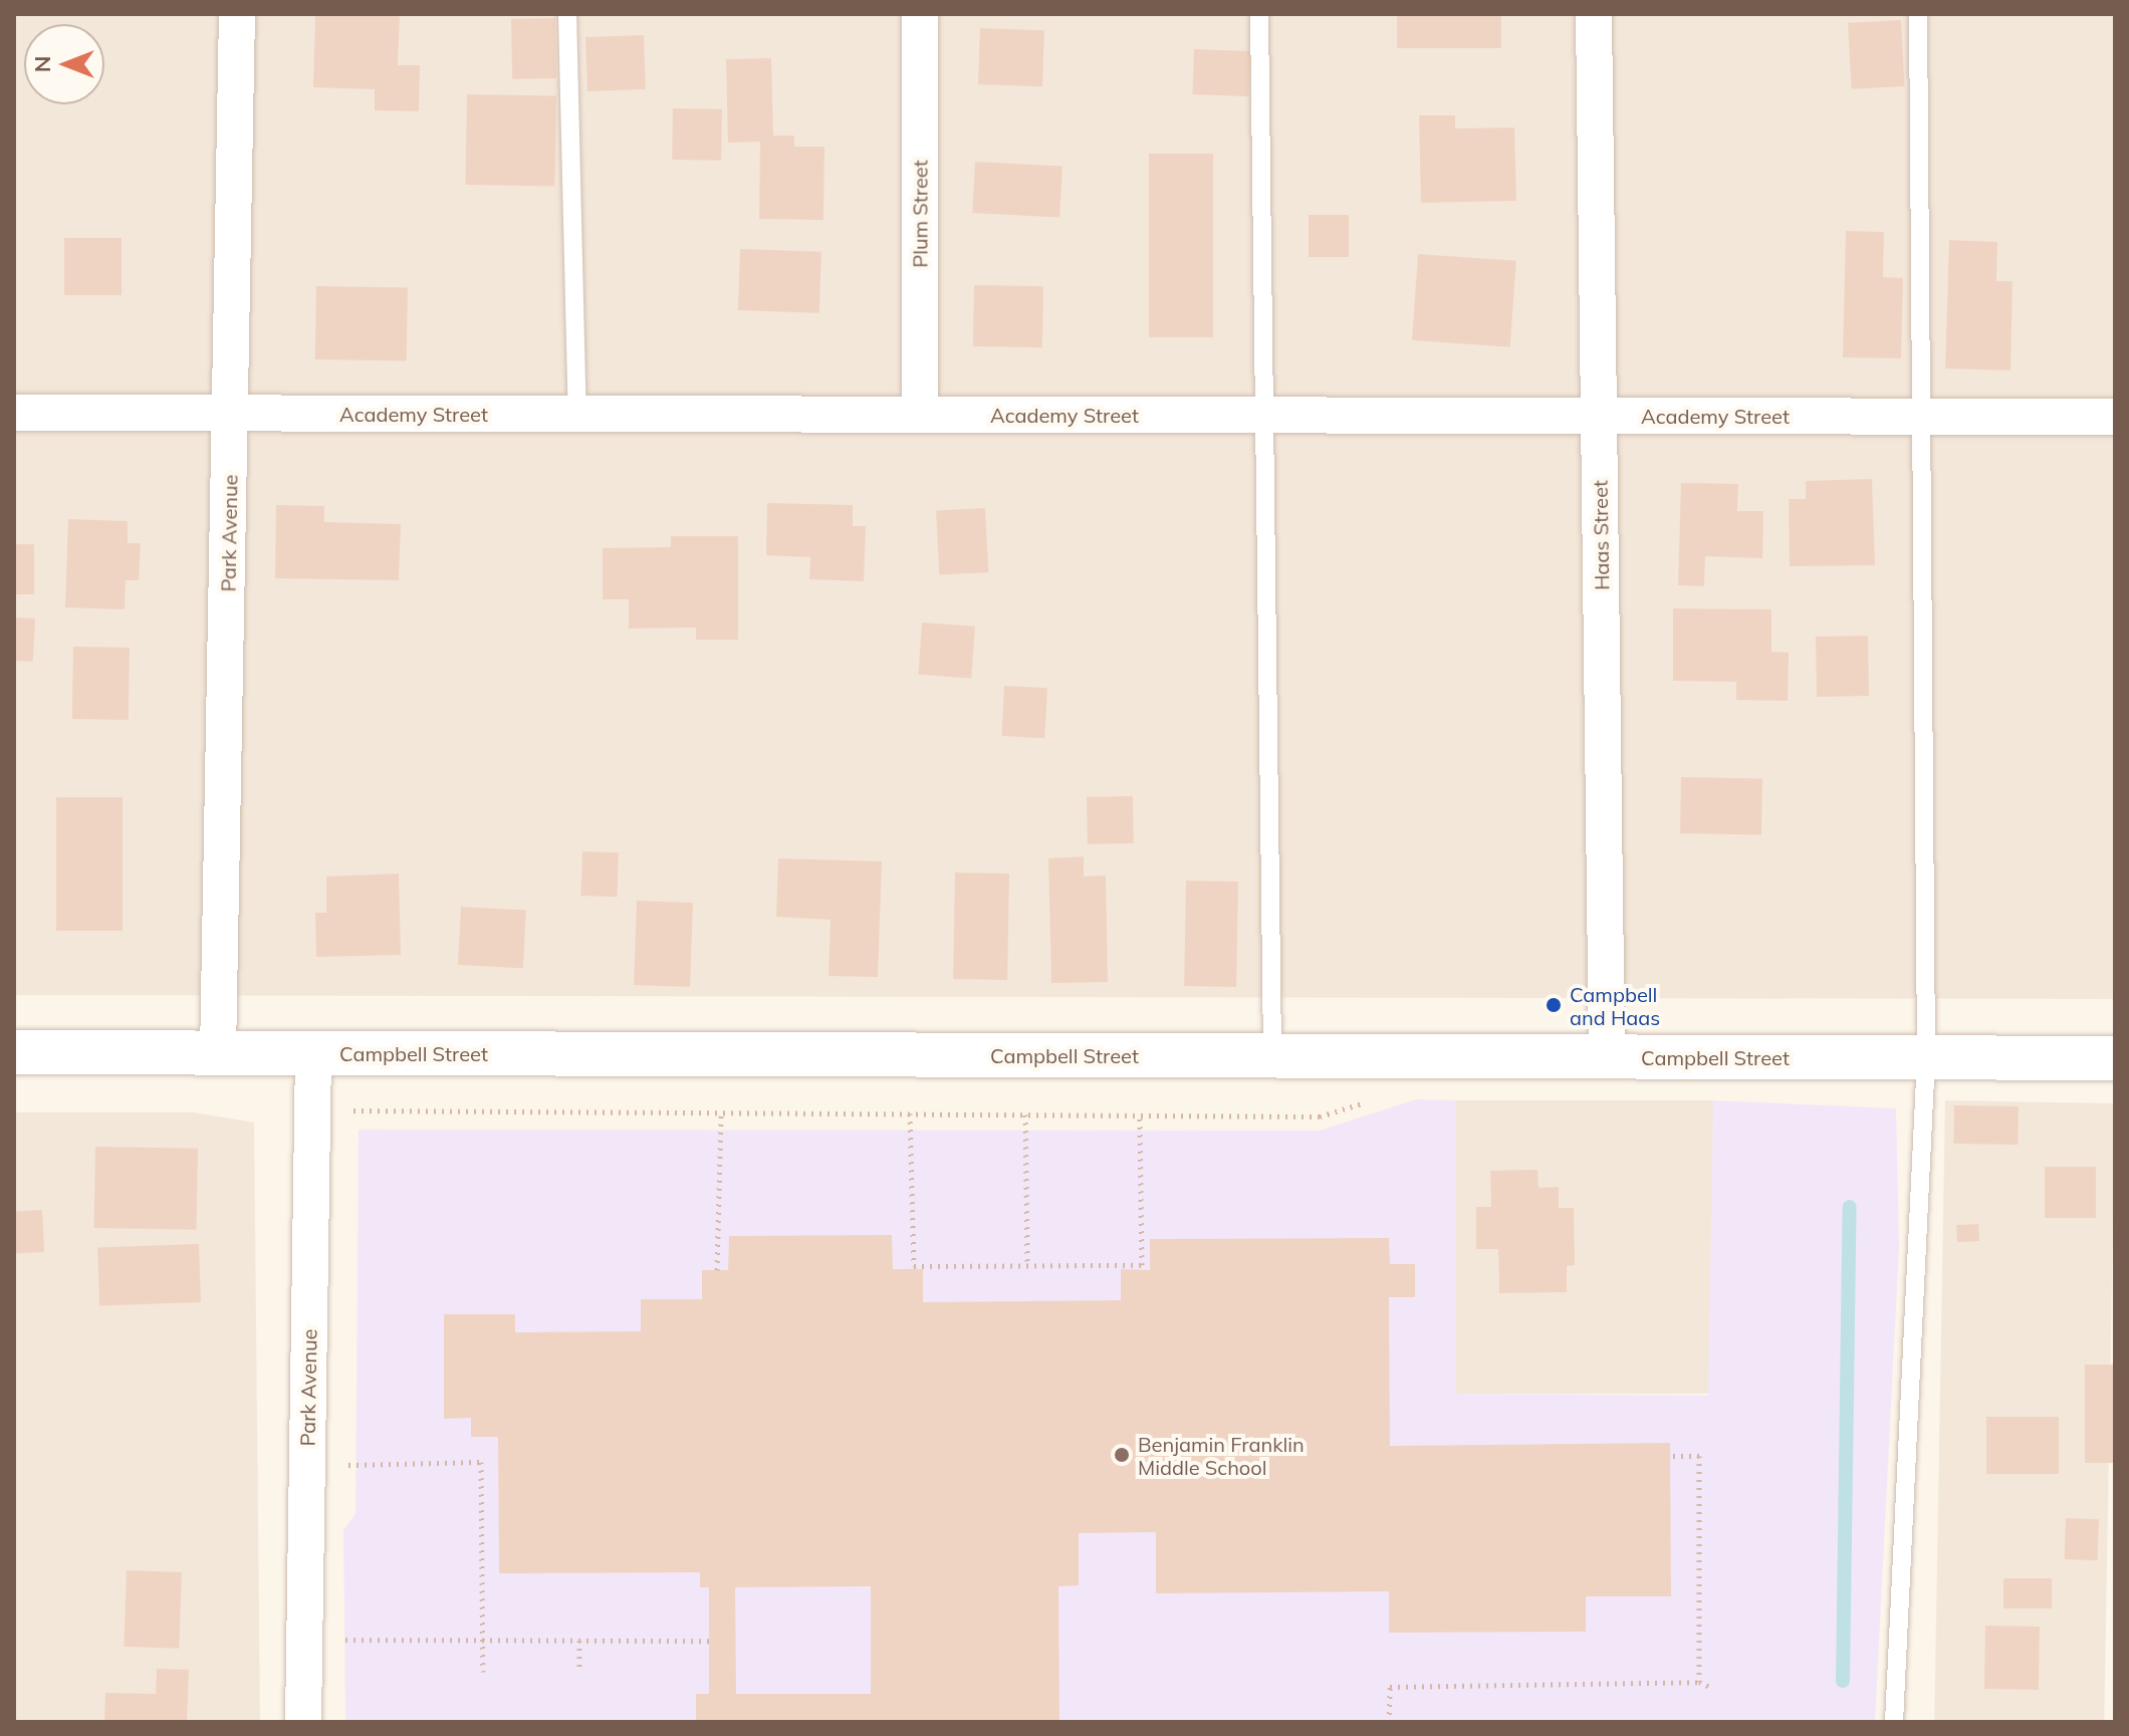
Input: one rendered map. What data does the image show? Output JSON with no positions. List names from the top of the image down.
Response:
{
  "streets": {
    "main road": ["Campbell Street"],
    "street": [
      "Plum Street",
      "Academy Street",
      "Park Avenue",
      "Haas Street"
    ]
  },
  "crossings": [
    ["Plum Street", "Academy Street"],
    ["Academy Street", "Park Avenue"],
    ["Academy Street", "Haas Street"],
    ["Park Avenue", "Campbell Street"],
    ["Haas Street", "Campbell Street"]
  ],
  "places": ["Campbell and Haas", "Benjamin Franklin Middle School"],
  "north": "left"
}
